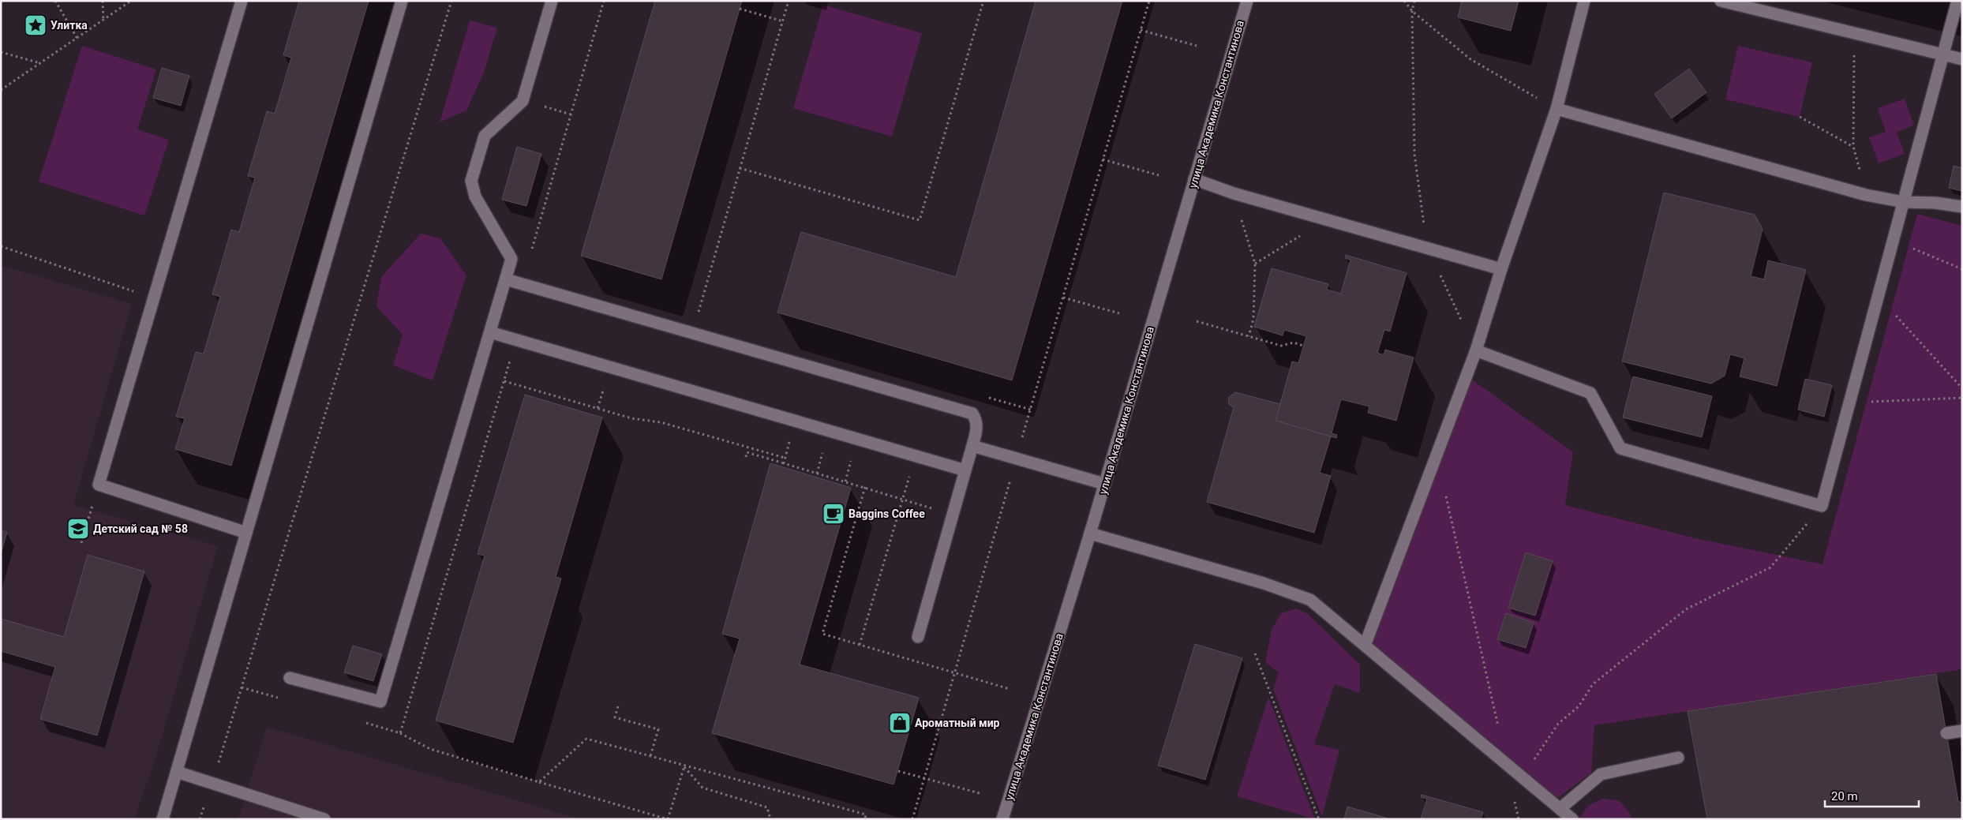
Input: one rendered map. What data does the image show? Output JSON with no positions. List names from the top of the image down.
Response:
{
  "streets": {
    "street": ["улица Академика Константинова"]
  },
  "places": {
    "place": ["Улитка"],
    "cafe": ["Baggins Coffee"],
    "school or university": ["Детский сад № 58"],
    "shop": ["Ароматный мир"]
  },
  "scale_bar": "20 m"
}
